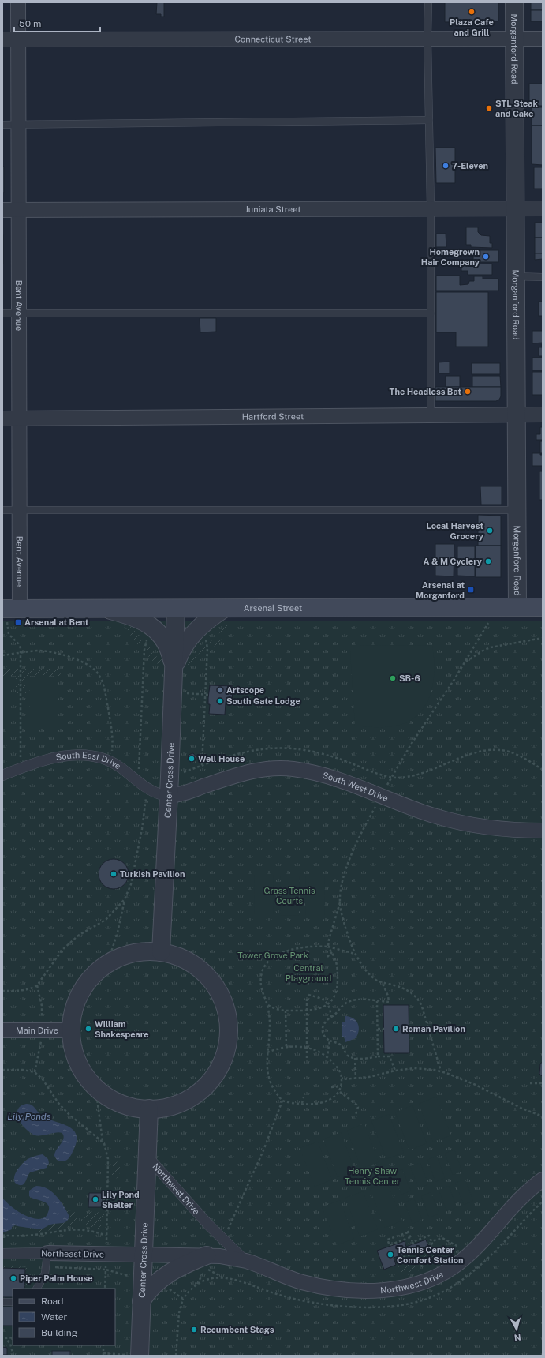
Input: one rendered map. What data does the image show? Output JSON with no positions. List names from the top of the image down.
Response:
{
  "streets": {
    "main road": ["Arsenal Street"],
    "street": [
      "Connecticut Street",
      "Morganford Road",
      "Juniata Street",
      "Bent Avenue",
      "Hartford Street",
      "South East Drive",
      "Center Cross Drive",
      "South West Drive",
      "Main Drive",
      "Northwest Drive",
      "Northeast Drive"
    ]
  },
  "crossings": [
    ["Connecticut Street", "Morganford Road"],
    ["Connecticut Street", "Bent Avenue"],
    ["Morganford Road", "Juniata Street"],
    ["Morganford Road", "Hartford Street"],
    ["Morganford Road", "Arsenal Street"],
    ["Juniata Street", "Bent Avenue"],
    ["Bent Avenue", "Hartford Street"],
    ["Bent Avenue", "Arsenal Street"],
    ["Arsenal Street", "Center Cross Drive"],
    ["South East Drive", "Center Cross Drive"],
    ["South East Drive", "South West Drive"],
    ["Center Cross Drive", "South West Drive"],
    ["Center Cross Drive", "Northwest Drive"],
    ["Center Cross Drive", "Northeast Drive"],
    ["Northwest Drive", "Northeast Drive"]
  ],
  "water": ["Lily Ponds"],
  "parks": [
    "Grass Tennis Courts",
    "Tower Grove Park",
    "Central Playground",
    "Henry Shaw Tennis Center"
  ],
  "places": {
    "other": [
      "Plaza Cafe and Grill",
      "STL Steak and Cake",
      "7-Eleven",
      "Homegrown Hair Company",
      "The Headless Bat",
      "Local Harvest Grocery",
      "A & M Cyclery",
      "SB-6",
      "Artscope",
      "South Gate Lodge",
      "Well House",
      "Turkish Pavilion",
      "William Shakespeare",
      "Roman Pavilion",
      "Lily Pond Shelter",
      "Tennis Center Comfort Station",
      "Piper Palm House",
      "Recumbent Stags"
    ],
    "transit": ["Arsenal at Morganford", "Arsenal at Bent"]
  },
  "legend": ["Road", "Water", "Building"],
  "scale_bar": "50 m",
  "north": "bottom"
}
